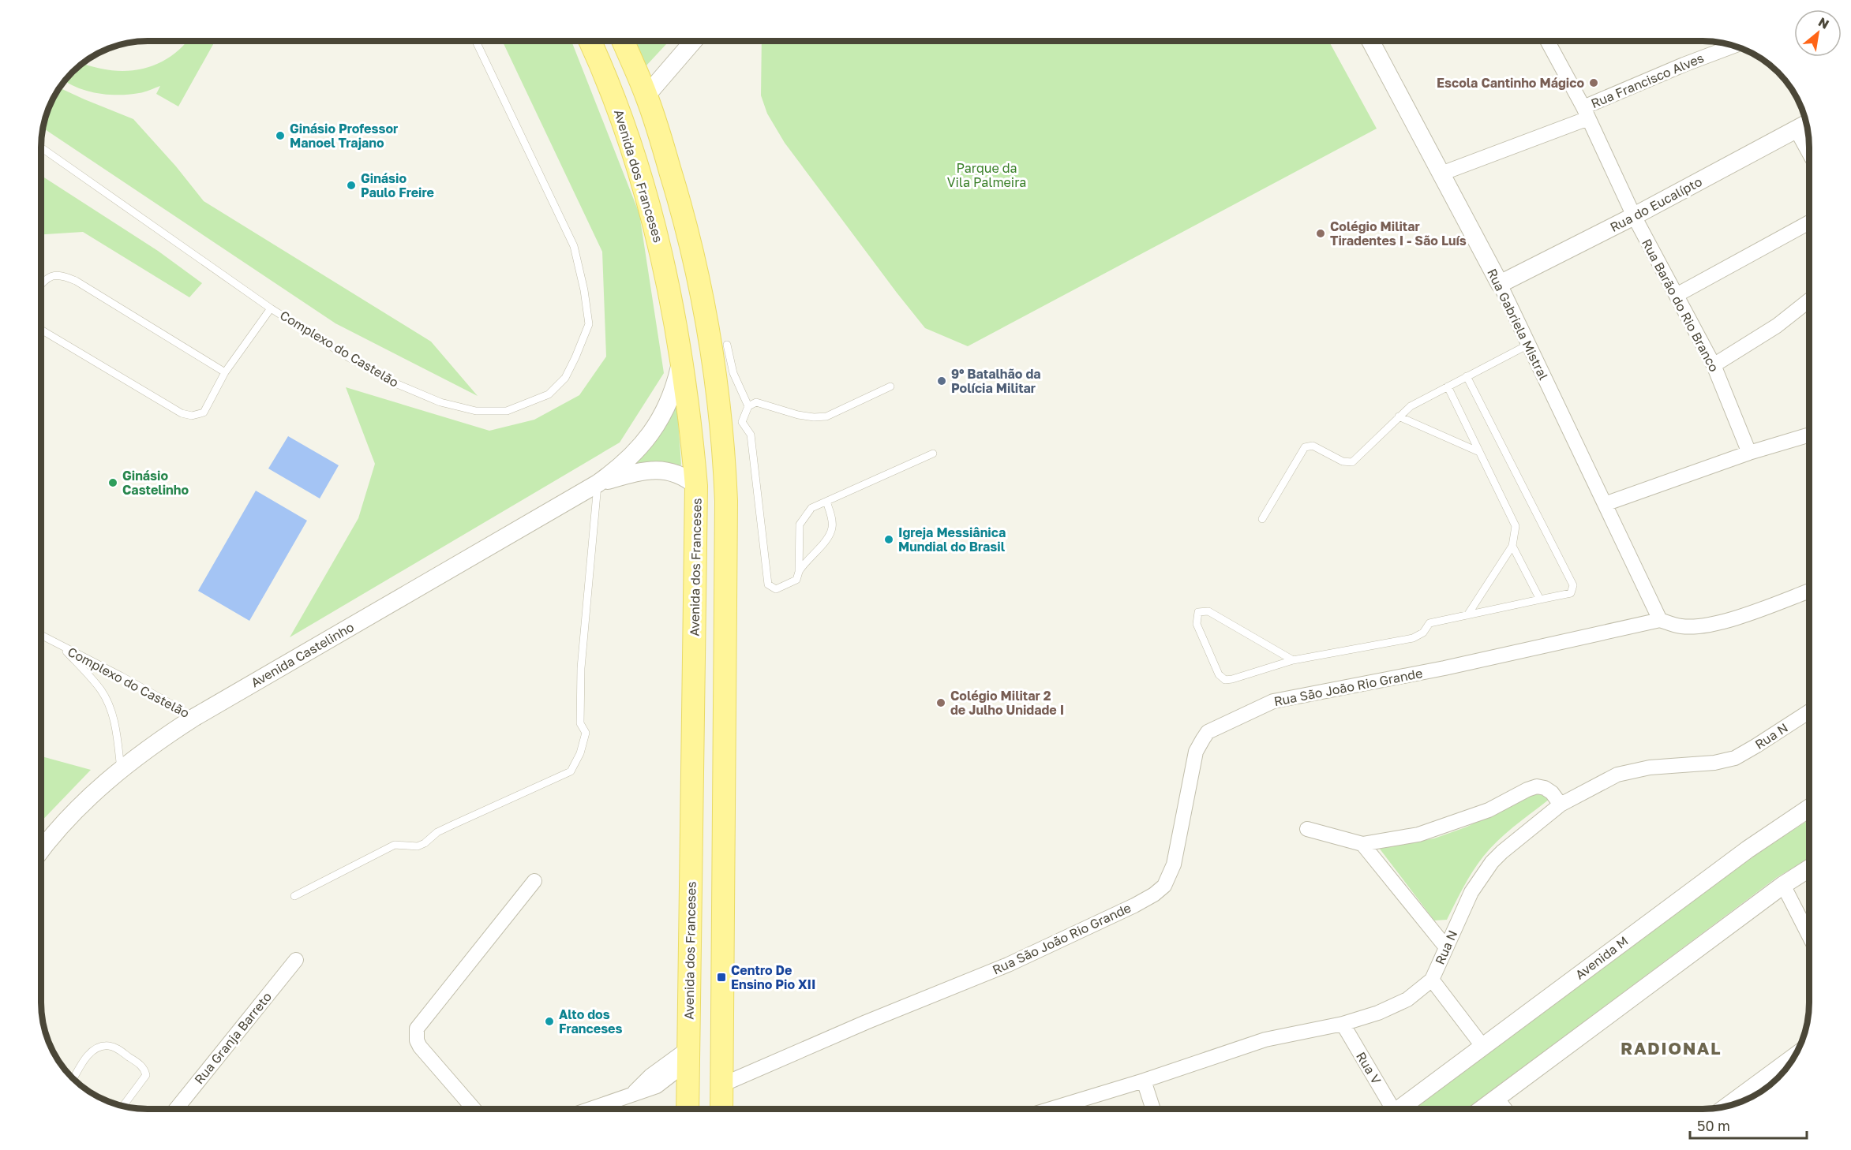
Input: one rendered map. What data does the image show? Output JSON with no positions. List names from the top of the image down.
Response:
{
  "streets": {
    "main road": ["Avenida dos Franceses"],
    "street": [
      "Rua Francisco Alves",
      "Rua do Eucalípto",
      "Rua Barão do Rio Branco",
      "Rua Gabriela Mistral",
      "Avenida Castelinho",
      "Rua São João Rio Grande",
      "Rua N",
      "Avenida M",
      "Rua Granja Barreto",
      "Rua V"
    ],
    "lane": ["Complexo do Castelão"]
  },
  "crossings": [
    ["Rua Francisco Alves", "Rua Barão do Rio Branco"],
    ["Rua Francisco Alves", "Rua Gabriela Mistral"],
    ["Avenida dos Franceses", "Avenida Castelinho"],
    ["Rua do Eucalípto", "Rua Barão do Rio Branco"],
    ["Rua do Eucalípto", "Rua Gabriela Mistral"],
    ["Rua Gabriela Mistral", "Rua São João Rio Grande"],
    ["Complexo do Castelão", "Avenida Castelinho"],
    ["Rua N", "Rua V"]
  ],
  "districts": ["RADIONAL"],
  "parks": ["Parque da Vila Palmeira"],
  "places": {
    "other": [
      "Escola Cantinho Mágico",
      "Ginásio Professor Manoel Trajano",
      "Ginásio Paulo Freire",
      "Colégio Militar Tiradentes I - São Luís",
      "9º Batalhão da Polícia Militar",
      "Ginásio Castelinho",
      "Igreja Messiânica Mundial do Brasil",
      "Colégio Militar 2 de Julho Unidade I",
      "Alto dos Franceses"
    ],
    "transit": ["Centro De Ensino Pio XII"]
  },
  "scale_bar": "50 m",
  "north": "top right"
}
